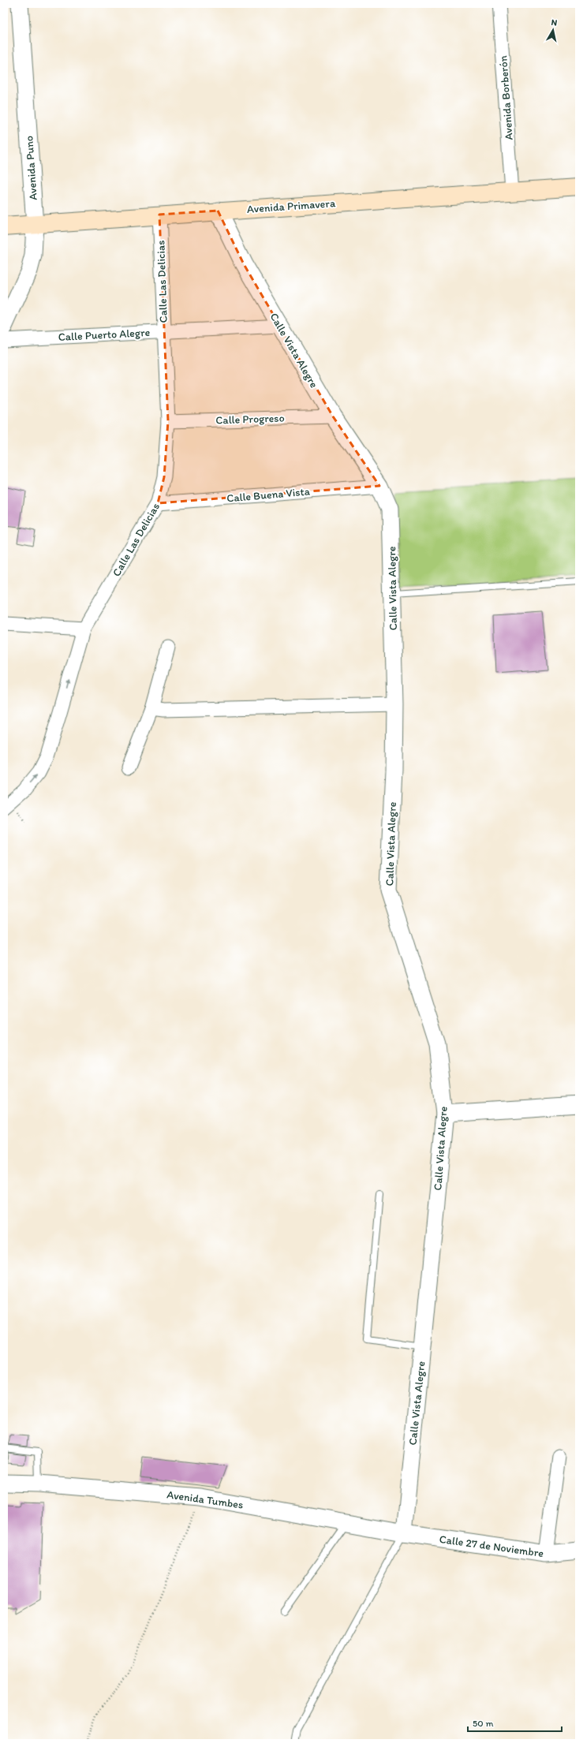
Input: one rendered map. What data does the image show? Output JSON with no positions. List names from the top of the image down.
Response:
{
  "streets": {
    "main road": ["Avenida Primavera"],
    "street": [
      "Avenida Borberón",
      "Avenida Puno",
      "Calle Las Delicias",
      "Calle Puerto Alegre",
      "Calle Vista Alegre",
      "Calle Progreso",
      "Calle Buena Vista",
      "Avenida Tumbes",
      "Calle 27 de Noviembre"
    ]
  },
  "crossings": [
    ["Avenida Borberón", "Avenida Primavera"],
    ["Avenida Puno", "Avenida Primavera"],
    ["Avenida Primavera", "Calle Las Delicias"],
    ["Avenida Primavera", "Calle Vista Alegre"],
    ["Calle Las Delicias", "Calle Puerto Alegre"],
    ["Calle Las Delicias", "Calle Progreso"],
    ["Calle Las Delicias", "Calle Buena Vista"],
    ["Calle Puerto Alegre", "Calle Vista Alegre"],
    ["Calle Vista Alegre", "Calle Progreso"],
    ["Calle Vista Alegre", "Calle Buena Vista"],
    ["Calle Vista Alegre", "Avenida Tumbes"],
    ["Calle Vista Alegre", "Calle 27 de Noviembre"],
    ["Avenida Tumbes", "Calle 27 de Noviembre"]
  ],
  "scale_bar": "50 m",
  "north": "top"
}
